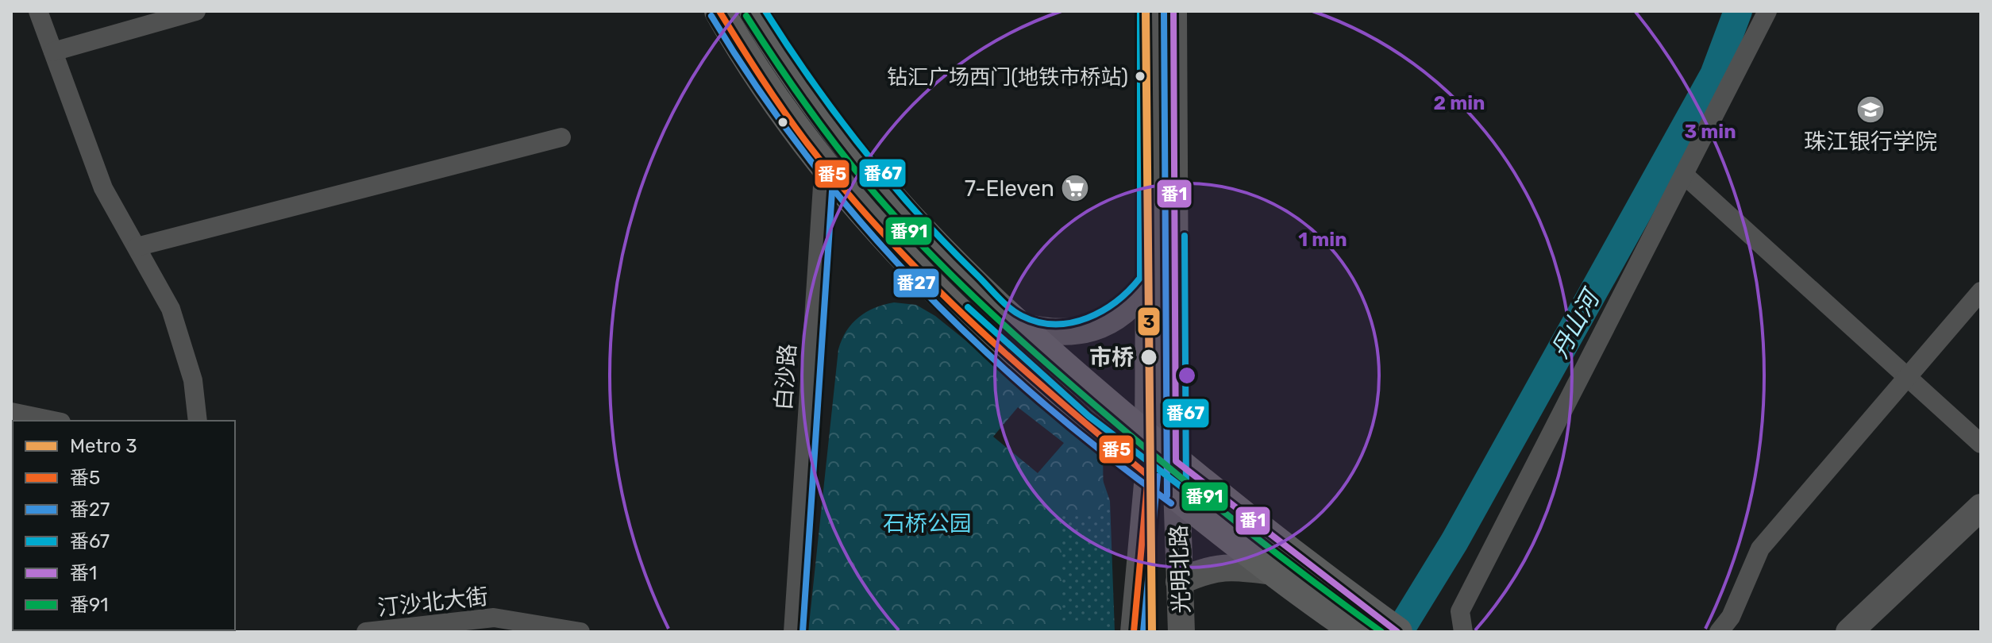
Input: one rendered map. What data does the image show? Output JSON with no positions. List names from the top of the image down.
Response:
{
  "streets": {
    "main road": ["光明北路"],
    "street": ["白沙路", "汀沙北大街"]
  },
  "water": ["丹山河"],
  "parks": ["石桥公园"],
  "places": {
    "other": ["钻汇广场西门(地铁市桥站)", "市桥"],
    "school or university": ["珠江银行学院"],
    "supermarket": ["7-Eleven"]
  },
  "lines": [
    "metro line 3",
    "transit line 番5",
    "transit line 番27",
    "transit line 番67",
    "transit line 番1",
    "transit line 番91"
  ],
  "legend": [
    "Metro 3",
    "番5",
    "番27",
    "番67",
    "番1",
    "番91"
  ],
  "rings": ["2 min", "3 min", "1 min"]
}
